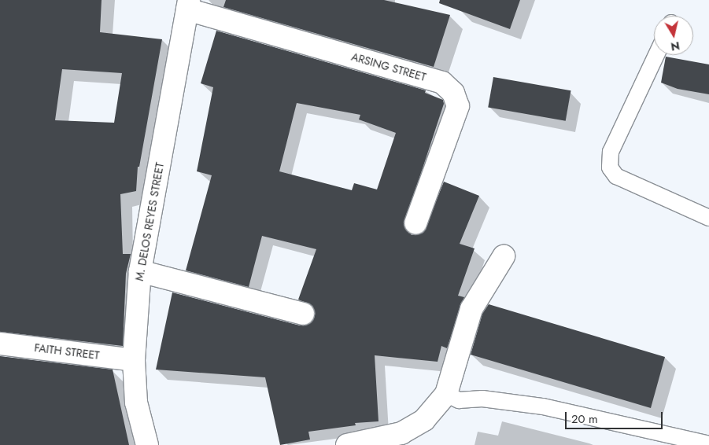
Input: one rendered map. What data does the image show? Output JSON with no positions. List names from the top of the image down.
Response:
{
  "streets": {
    "street": ["ARSING STREET", "M. DELOS REYES STREET", "FAITH STREET"]
  },
  "crossings": [
    ["ARSING STREET", "M. DELOS REYES STREET"],
    ["M. DELOS REYES STREET", "FAITH STREET"]
  ],
  "scale_bar": "20 m",
  "north": "bottom"
}
